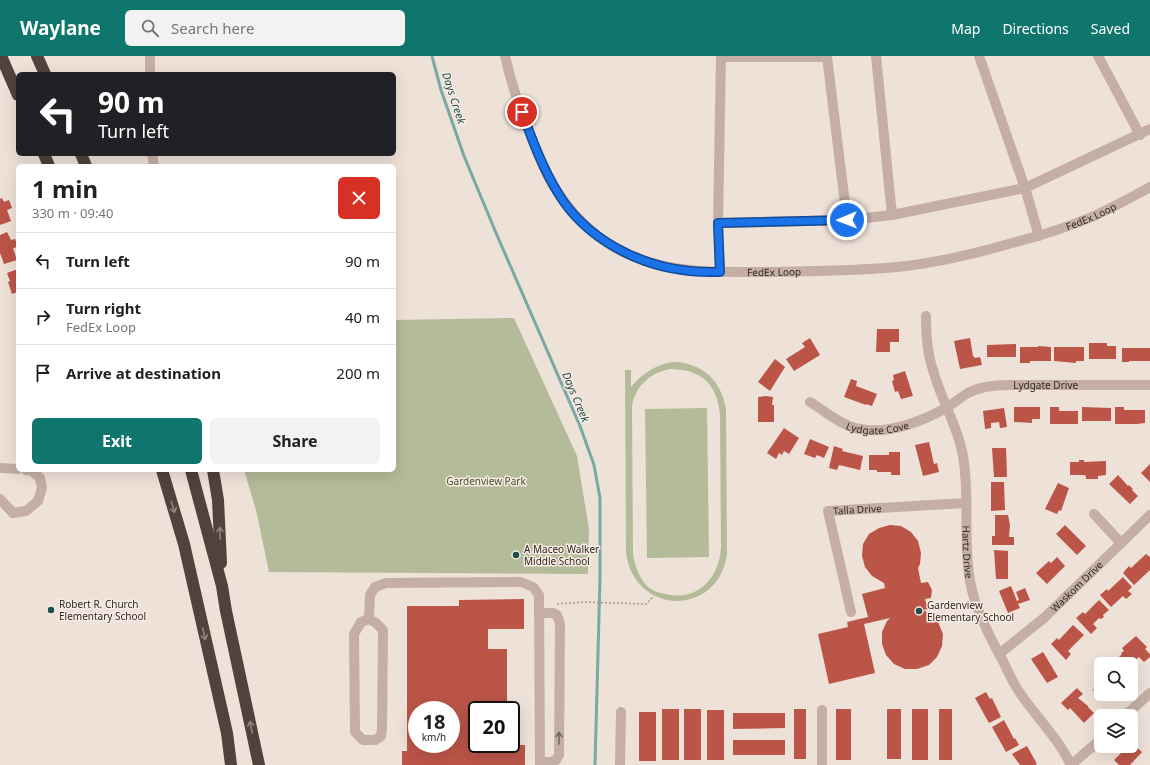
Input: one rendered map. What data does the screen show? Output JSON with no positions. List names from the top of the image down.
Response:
{
  "streets": {
    "street": [
      "FedEx Loop",
      "Lydgate Drive",
      "Lydgate Cove",
      "Talla Drive",
      "Hartz Drive",
      "Waskom Drive"
    ]
  },
  "crossings": [
    ["Lydgate Drive", "Lydgate Cove"],
    ["Lydgate Drive", "Hartz Drive"],
    ["Lydgate Cove", "Hartz Drive"],
    ["Talla Drive", "Hartz Drive"],
    ["Hartz Drive", "Waskom Drive"]
  ],
  "water": ["Days Creek"],
  "parks": ["Gardenview Park"],
  "places": ["A Maceo Walker Middle School", "Robert R. Church Elementary School", "Gardenview Elementary School"],
  "page": {
    "header": "Waylane",
    "search": "Search here",
    "nav": ["Map", "Directions", "Saved"],
    "turn": ["90 m", "Turn left"],
    "heading": ["1 min", "330 m · 09:40"],
    "list": [
      {
        "name": "Turn left",
        "value": "90 m"
      },
      {
        "name": "Turn right",
        "note": "FedEx Loop",
        "value": "40 m"
      },
      {
        "name": "Arrive at destination",
        "value": "200 m"
      }
    ],
    "buttons": ["Exit", "Share"],
    "speed": "18 km/h",
    "limit": "20"
  }
}
